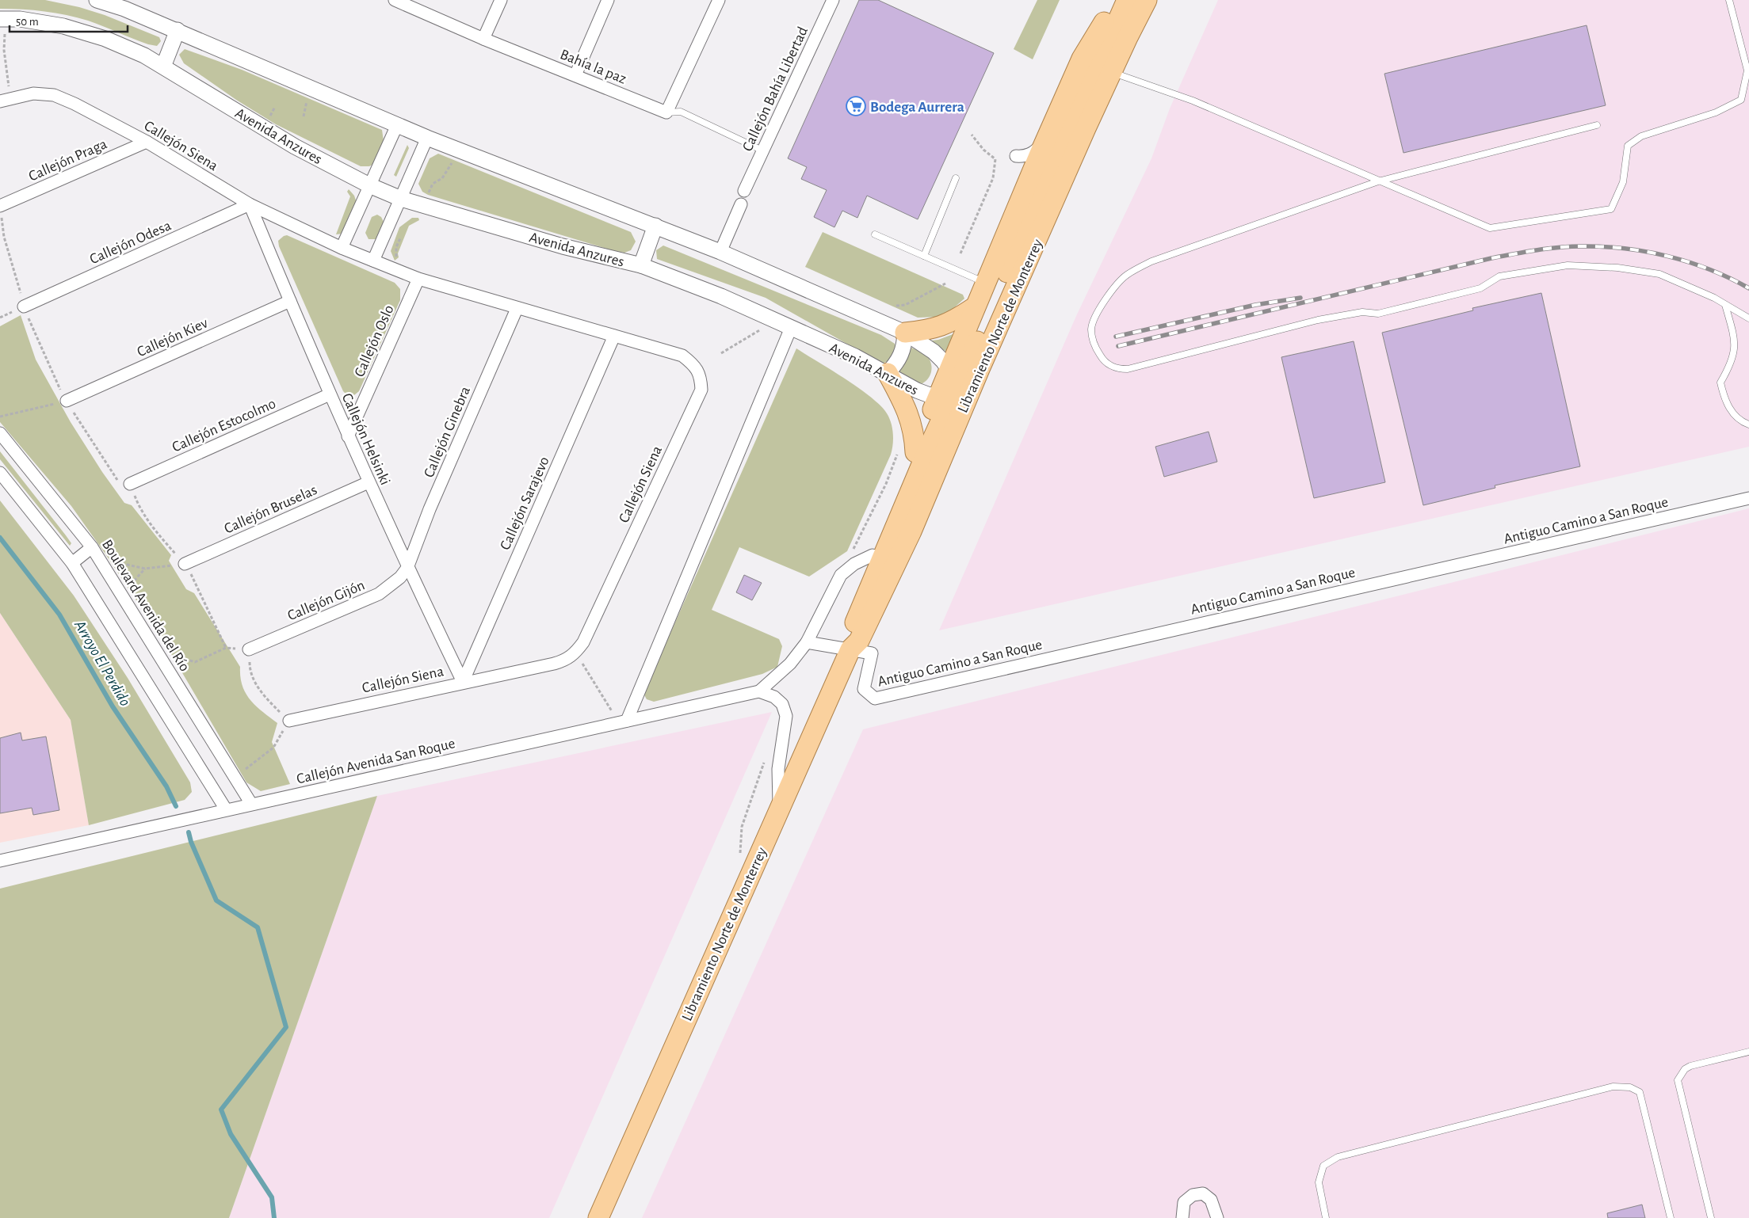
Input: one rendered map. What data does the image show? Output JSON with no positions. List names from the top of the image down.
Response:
{
  "streets": {
    "main road": ["Libramiento Norte de Monterrey"],
    "street": [
      "Bahía la paz",
      "Callejón Bahía Libertad",
      "Avenida Anzures",
      "Callejón Siena",
      "Callejón Praga",
      "Callejón Odesa",
      "Callejón Kiev",
      "Callejón Oslo",
      "Callejón Estocolmo",
      "Callejón Ginebra",
      "Callejón Helsinki",
      "Callejón Sarajevo",
      "Callejón Bruselas",
      "Antiguo Camino a San Roque",
      "Callejón Gijón",
      "Boulevard Avenida del Río",
      "Callejón Avenida San Roque"
    ]
  },
  "crossings": [
    ["Callejón Siena", "Callejón Praga"],
    ["Callejón Siena", "Callejón Odesa"],
    ["Callejón Siena", "Callejón Oslo"],
    ["Callejón Siena", "Callejón Ginebra"],
    ["Callejón Siena", "Callejón Helsinki"],
    ["Callejón Siena", "Callejón Sarajevo"],
    ["Callejón Odesa", "Callejón Helsinki"],
    ["Libramiento Norte de Monterrey", "Antiguo Camino a San Roque"],
    ["Callejón Kiev", "Callejón Helsinki"],
    ["Callejón Oslo", "Callejón Helsinki"],
    ["Callejón Estocolmo", "Callejón Helsinki"],
    ["Callejón Ginebra", "Callejón Helsinki"],
    ["Callejón Ginebra", "Callejón Gijón"],
    ["Callejón Helsinki", "Callejón Sarajevo"],
    ["Callejón Helsinki", "Callejón Bruselas"],
    ["Callejón Helsinki", "Callejón Gijón"],
    ["Boulevard Avenida del Río", "Callejón Avenida San Roque"]
  ],
  "water": ["Arroyo El Perdido"],
  "places": {
    "supermarket": ["Bodega Aurrera"]
  },
  "scale_bar": "50 m"
}
